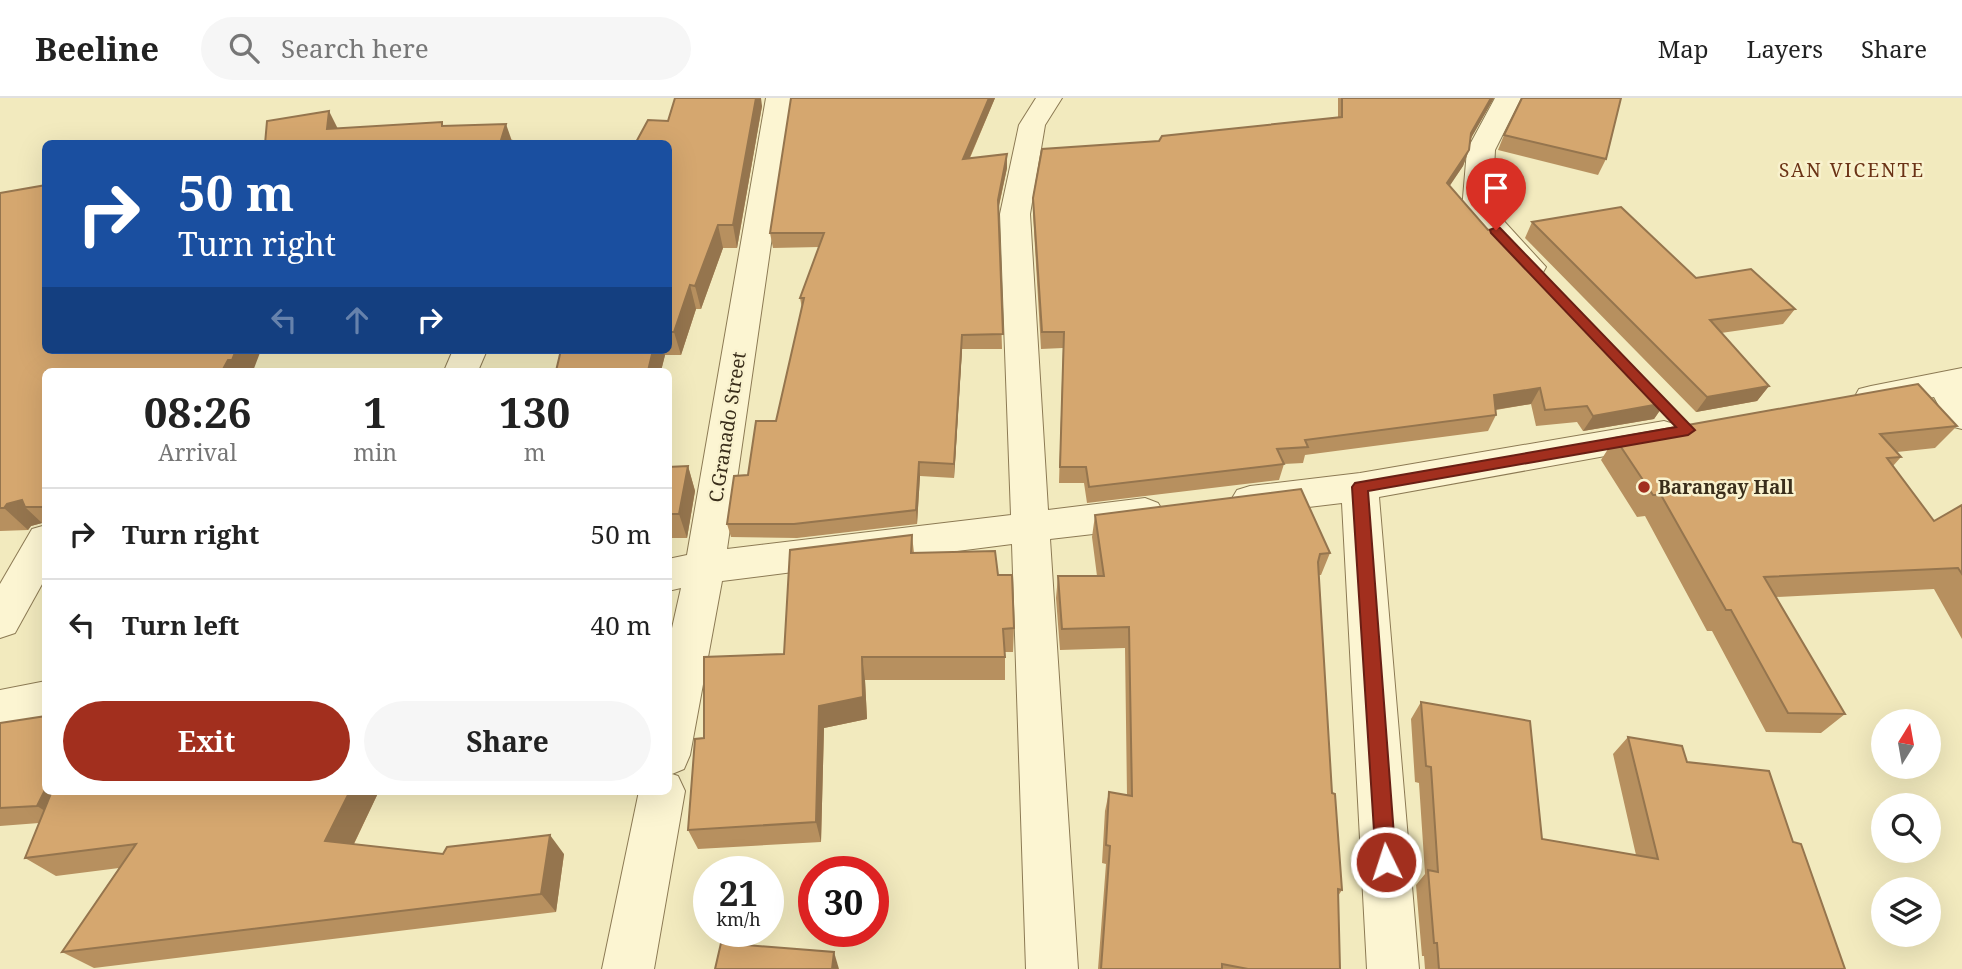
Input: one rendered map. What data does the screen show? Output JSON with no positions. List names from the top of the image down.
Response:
{
  "streets": {
    "street": ["C.Granado Street"]
  },
  "districts": ["SAN VICENTE"],
  "places": ["Barangay Hall"],
  "north": "top",
  "page": {
    "header": "Beeline",
    "search": "Search here",
    "nav": ["Map", "Layers", "Share"],
    "turn": ["50 m", "Turn right"],
    "eta": [
      "08:26",
      "Arrival",
      "1",
      "min",
      "130",
      "m"
    ],
    "list": [
      {
        "name": "Turn right",
        "value": "50 m"
      },
      {
        "name": "Turn left",
        "value": "40 m"
      }
    ],
    "buttons": ["Exit", "Share"],
    "speed": "21 km/h",
    "limit": "30"
  }
}
